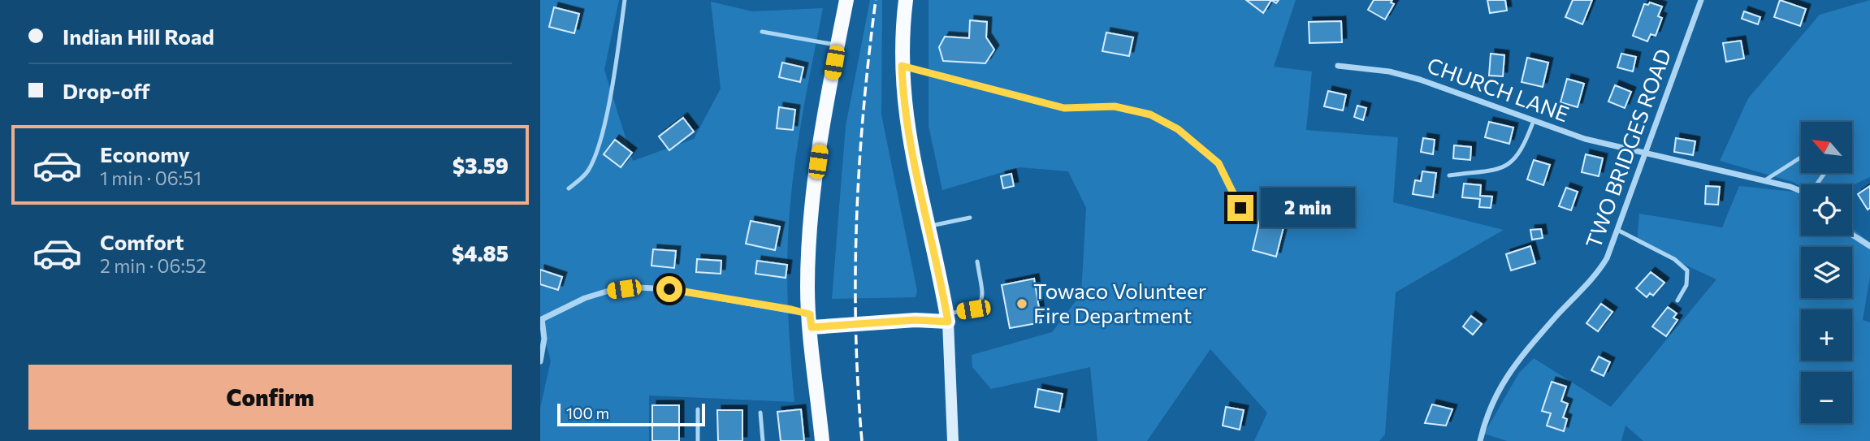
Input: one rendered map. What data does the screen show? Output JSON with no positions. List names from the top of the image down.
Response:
{
  "streets": {
    "street": ["CHURCH LANE", "TWO BRIDGES ROAD"]
  },
  "crossings": [
    ["CHURCH LANE", "TWO BRIDGES ROAD"]
  ],
  "places": ["Towaco Volunteer Fire Department"],
  "scale_bar": "100 m",
  "north": "top left",
  "page": {
    "banner": ["Indian Hill Road", "Drop-off"],
    "map_buttons": ["+", "−"],
    "list": [
      {
        "name": "Economy",
        "note": "1 min · 06:51",
        "value": "$3.59"
      },
      {
        "name": "Comfort",
        "note": "2 min · 06:52",
        "value": "$4.85"
      }
    ],
    "bubble": "2 min",
    "buttons": "Confirm",
    "scale": "100 m"
  }
}
